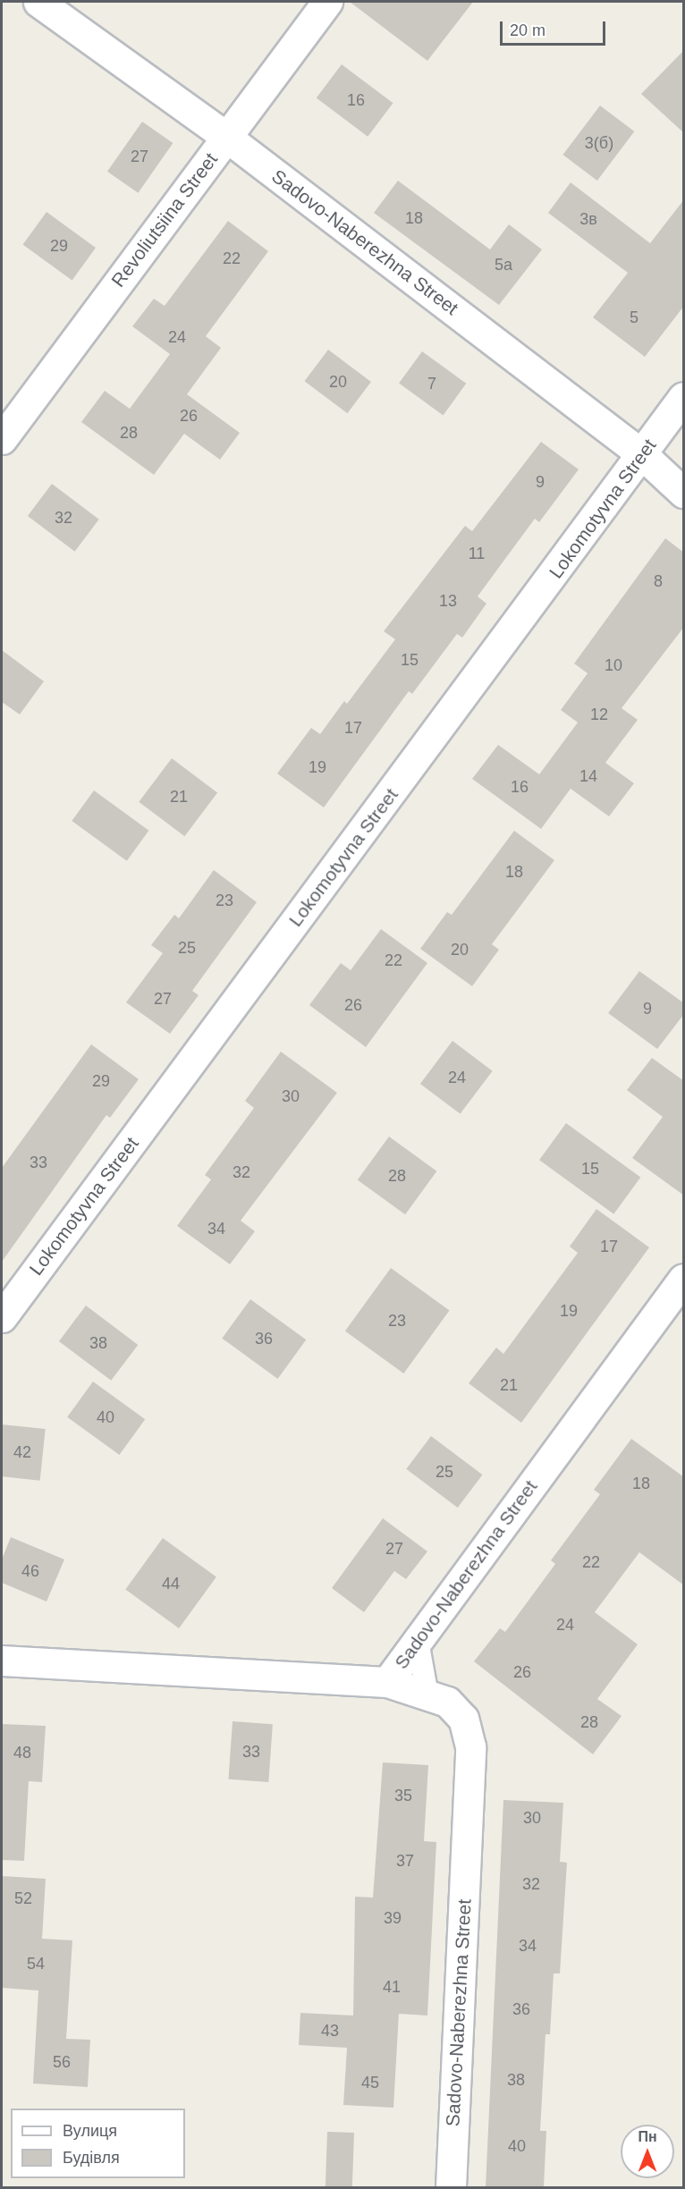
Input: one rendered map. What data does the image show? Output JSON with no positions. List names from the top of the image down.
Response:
{
  "streets": {
    "street": ["Revoliutsiina Street", "Sadovo-Naberezhna Street", "Lokomotyvna Street"]
  },
  "crossings": [
    ["Revoliutsiina Street", "Sadovo-Naberezhna Street"],
    ["Sadovo-Naberezhna Street", "Lokomotyvna Street"]
  ],
  "house_numbers": [
    "16",
    "3(б)",
    "27",
    "18",
    "3в",
    "29",
    "22",
    "5а",
    "5",
    "24",
    "20",
    "7",
    "26",
    "28",
    "9",
    "32",
    "11",
    "8",
    "13",
    "15",
    "10",
    "12",
    "17",
    "19",
    "14",
    "16",
    "21",
    "18",
    "23",
    "25",
    "20",
    "22",
    "27",
    "26",
    "9",
    "24",
    "29",
    "30",
    "33",
    "15",
    "32",
    "28",
    "34",
    "17",
    "19",
    "23",
    "36",
    "38",
    "21",
    "40",
    "42",
    "25",
    "18",
    "27",
    "22",
    "46",
    "44",
    "24",
    "26",
    "28",
    "33",
    "48",
    "35",
    "30",
    "37",
    "32",
    "52",
    "39",
    "34",
    "54",
    "41",
    "36",
    "43",
    "56",
    "38",
    "45",
    "40"
  ],
  "legend": ["Вулиця", "Будівля"],
  "scale_bar": "20 m",
  "north": "top"
}
